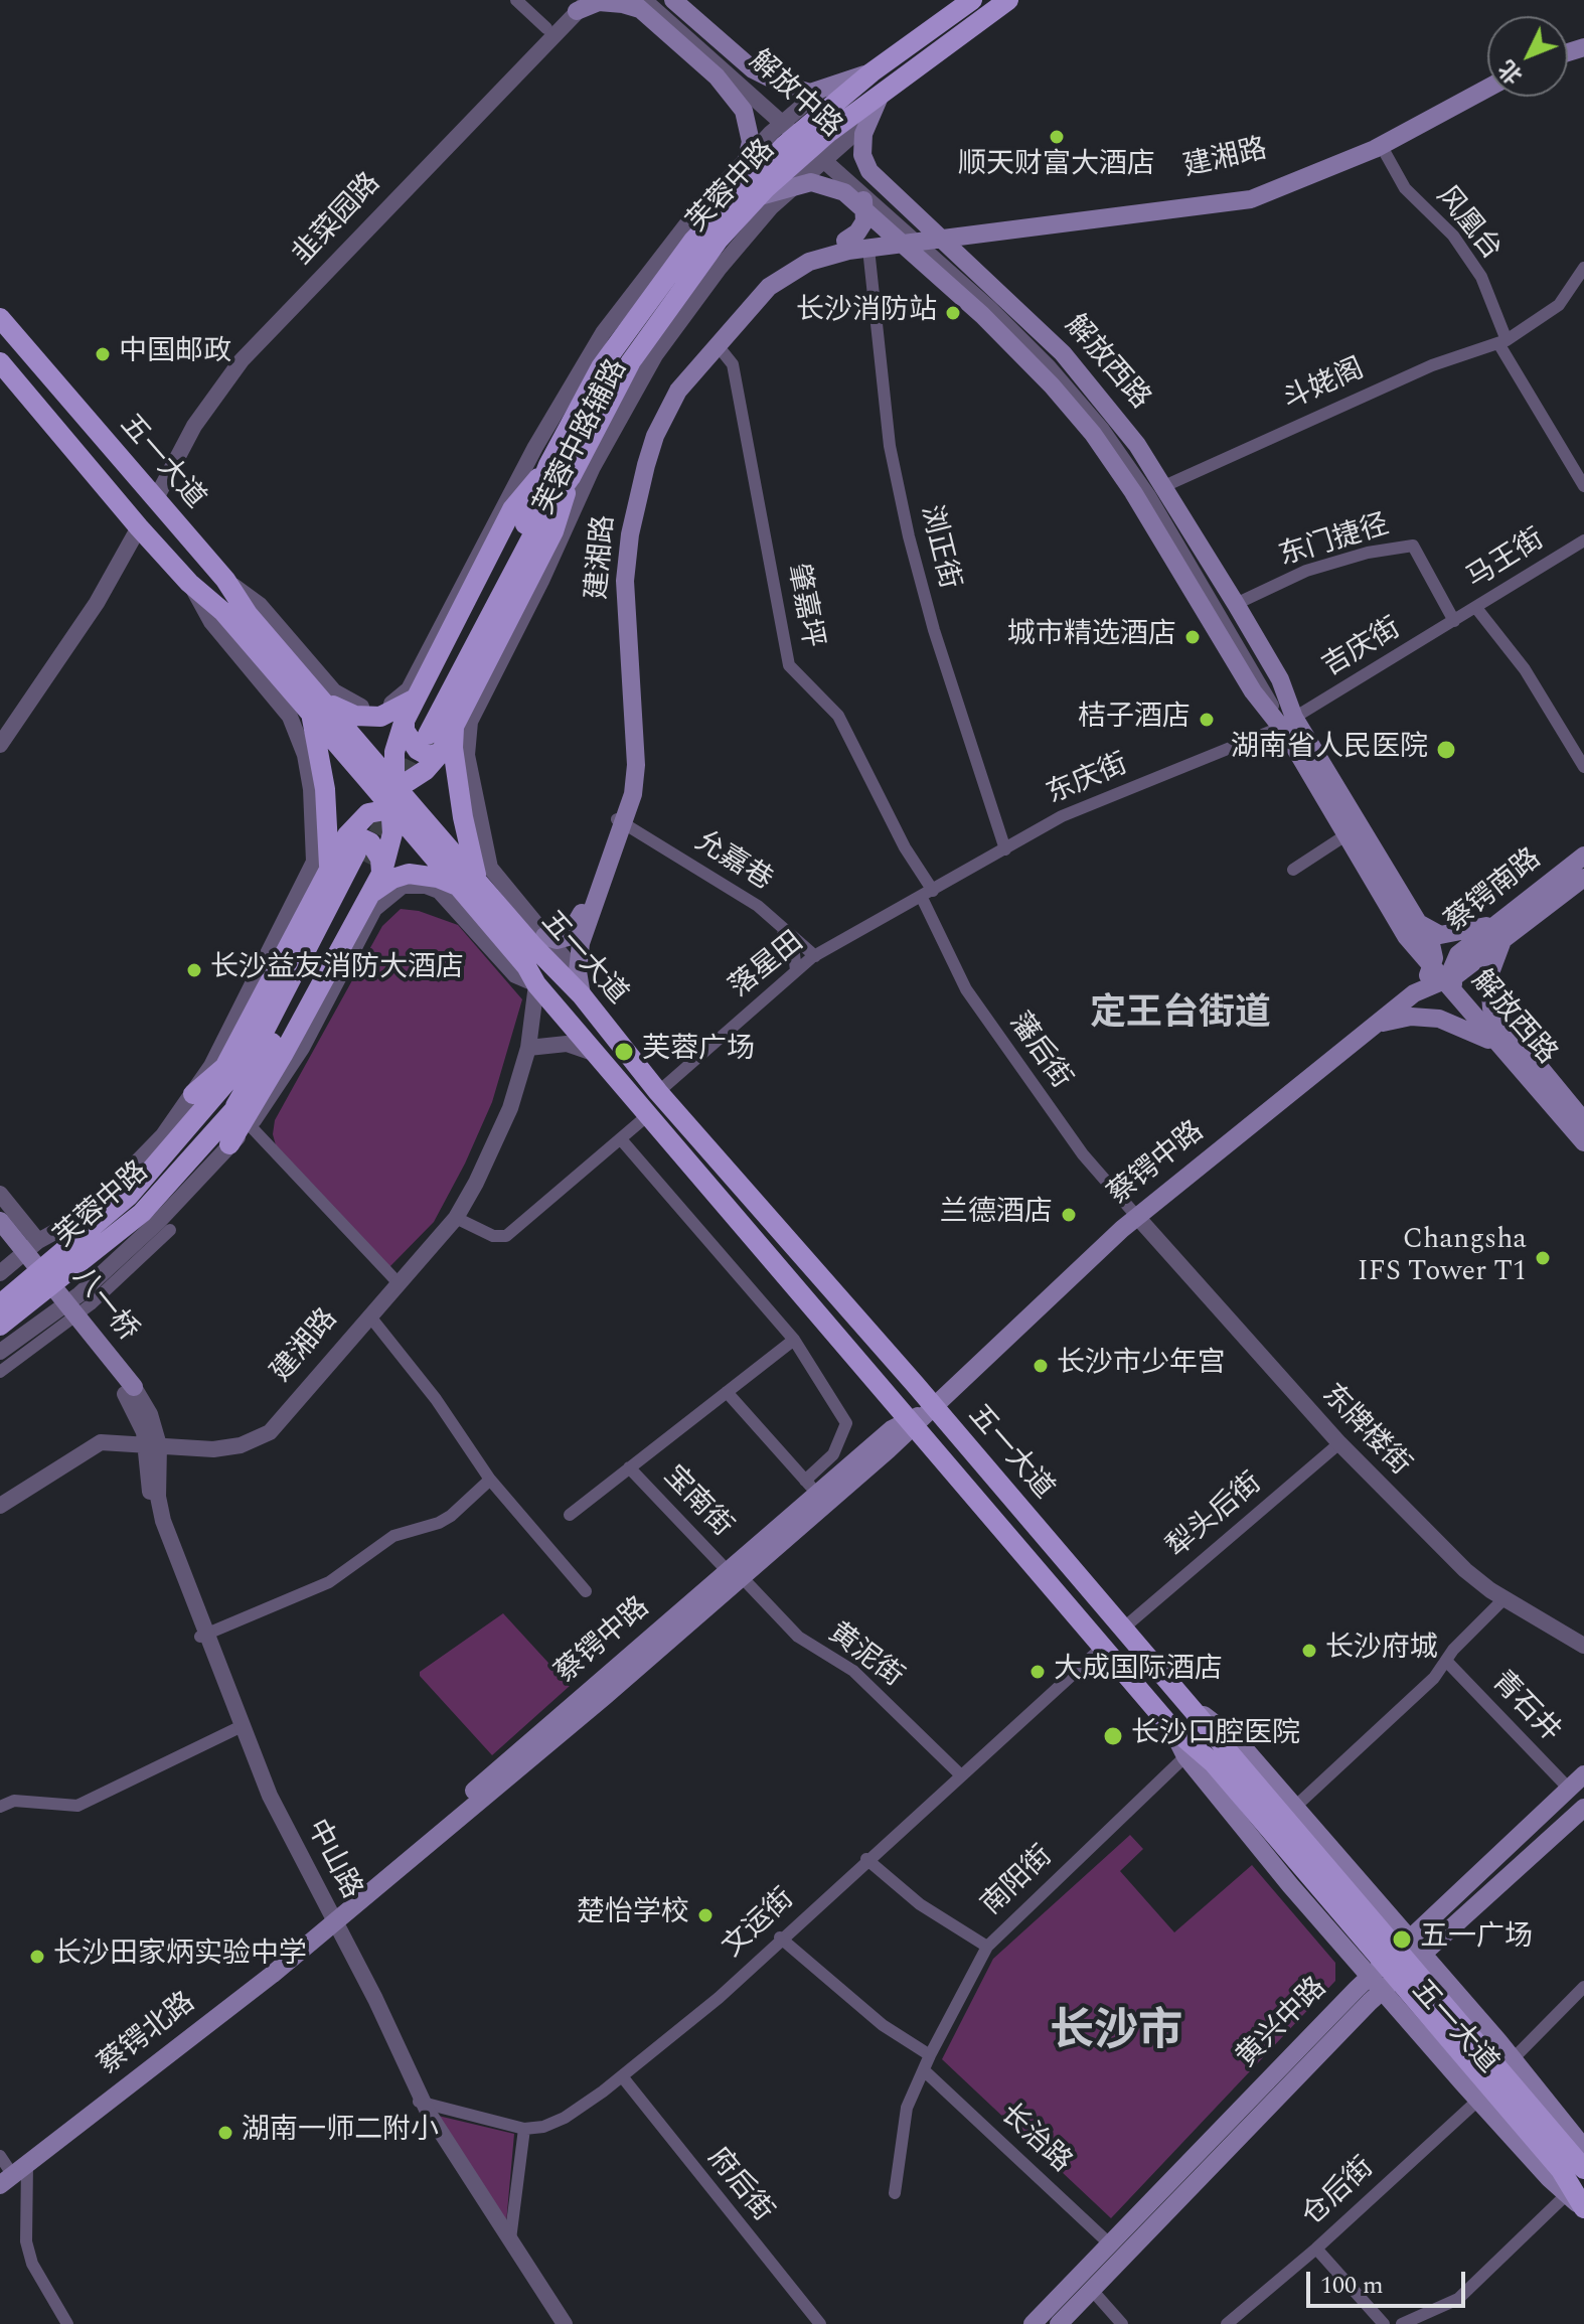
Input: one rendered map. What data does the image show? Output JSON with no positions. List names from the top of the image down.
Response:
{
  "streets": {
    "main road": [
      "解放中路",
      "建湘路",
      "芙蓉中路",
      "解放西路",
      "五一大道",
      "蔡锷南路",
      "蔡锷中路",
      "八一桥",
      "黄兴中路",
      "蔡锷北路"
    ],
    "street": [
      "韭菜园路",
      "风凰台",
      "斗姥阁",
      "芙蓉中路辅路",
      "东门捷径",
      "浏正街",
      "马王街",
      "肇嘉坪",
      "吉庆街",
      "东庆街",
      "允嘉巷",
      "落星田",
      "藩后街",
      "东牌楼街",
      "宝南街",
      "犁头后街",
      "黄泥街",
      "青石井",
      "中山路",
      "南阳街",
      "文运街",
      "长治路",
      "府后街",
      "仓后街"
    ]
  },
  "crossings": [
    ["解放中路", "建湘路"],
    ["解放中路", "芙蓉中路"],
    ["解放中路", "解放西路"],
    ["解放中路", "芙蓉中路辅路"],
    ["建湘路", "风凰台"],
    ["建湘路", "解放西路"],
    ["建湘路", "芙蓉中路辅路"],
    ["建湘路", "五一大道"],
    ["建湘路", "浏正街"],
    ["建湘路", "肇嘉坪"],
    ["建湘路", "允嘉巷"],
    ["建湘路", "中山路"],
    ["芙蓉中路", "解放西路"],
    ["芙蓉中路", "芙蓉中路辅路"],
    ["韭菜园路", "五一大道"],
    ["风凰台", "斗姥阁"],
    ["解放西路", "斗姥阁"],
    ["解放西路", "芙蓉中路辅路"],
    ["解放西路", "东门捷径"],
    ["解放西路", "吉庆街"],
    ["解放西路", "东庆街"],
    ["解放西路", "蔡锷南路"],
    ["解放西路", "蔡锷中路"],
    ["芙蓉中路辅路", "五一大道"],
    ["五一大道", "落星田"],
    ["五一大道", "蔡锷中路"],
    ["五一大道", "犁头后街"],
    ["五一大道", "南阳街"],
    ["五一大道", "文运街"],
    ["五一大道", "黄兴中路"],
    ["五一大道", "仓后街"],
    ["东门捷径", "马王街"],
    ["东门捷径", "吉庆街"],
    ["浏正街", "东庆街"],
    ["马王街", "吉庆街"],
    ["肇嘉坪", "东庆街"],
    ["肇嘉坪", "落星田"],
    ["肇嘉坪", "藩后街"],
    ["吉庆街", "东庆街"],
    ["东庆街", "落星田"],
    ["东庆街", "藩后街"],
    ["允嘉巷", "落星田"],
    ["蔡锷南路", "蔡锷中路"],
    ["落星田", "藩后街"],
    ["藩后街", "蔡锷中路"],
    ["藩后街", "东牌楼街"],
    ["蔡锷中路", "东牌楼街"],
    ["蔡锷中路", "宝南街"],
    ["蔡锷中路", "黄泥街"],
    ["蔡锷中路", "中山路"],
    ["蔡锷中路", "蔡锷北路"],
    ["八一桥", "中山路"],
    ["东牌楼街", "犁头后街"],
    ["宝南街", "黄泥街"],
    ["黄泥街", "文运街"],
    ["青石井", "黄兴中路"],
    ["中山路", "蔡锷北路"],
    ["南阳街", "长治路"],
    ["文运街", "府后街"],
    ["黄兴中路", "长治路"]
  ],
  "districts": ["定王台街道", "长沙市"],
  "places": [
    "顺天财富大酒店",
    "长沙消防站",
    "中国邮政",
    "城市精选酒店",
    "桔子酒店",
    "湖南省人民医院",
    "长沙益友消防大酒店",
    "芙蓉广场",
    "兰德酒店",
    "Changsha IFS Tower T1",
    "长沙市少年宫",
    "长沙府城",
    "大成国际酒店",
    "长沙口腔医院",
    "楚怡学校",
    "五一广场",
    "长沙田家炳实验中学",
    "湖南一师二附小"
  ],
  "scale_bar": "100 m",
  "north": "bottom left"
}
